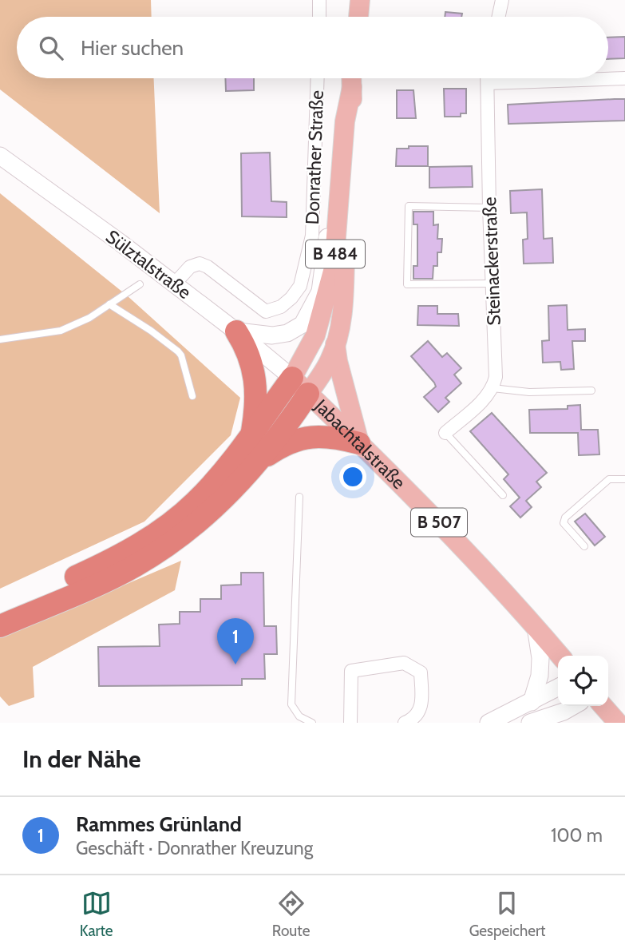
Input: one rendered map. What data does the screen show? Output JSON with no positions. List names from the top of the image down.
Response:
{
  "streets": {
    "main road": [
      "B 484",
      "Sülztalstraße",
      "Jabachtalstraße",
      "B 507"
    ],
    "street": ["Donrather Straße", "Steinackerstraße"]
  },
  "crossings": [
    ["Donrather Straße", "Sülztalstraße"],
    ["B 484", "Sülztalstraße"],
    ["B 484", "Jabachtalstraße"],
    ["Sülztalstraße", "Jabachtalstraße"]
  ],
  "page": {
    "search": "Hier suchen",
    "pins": "1",
    "heading": "In der Nähe",
    "list": [
      {
        "mark": "1",
        "name": "Rammes Grünland",
        "note": "Geschäft · Donrather Kreuzung",
        "value": "100 m"
      }
    ],
    "nav": ["Karte", "Route", "Gespeichert"]
  }
}
